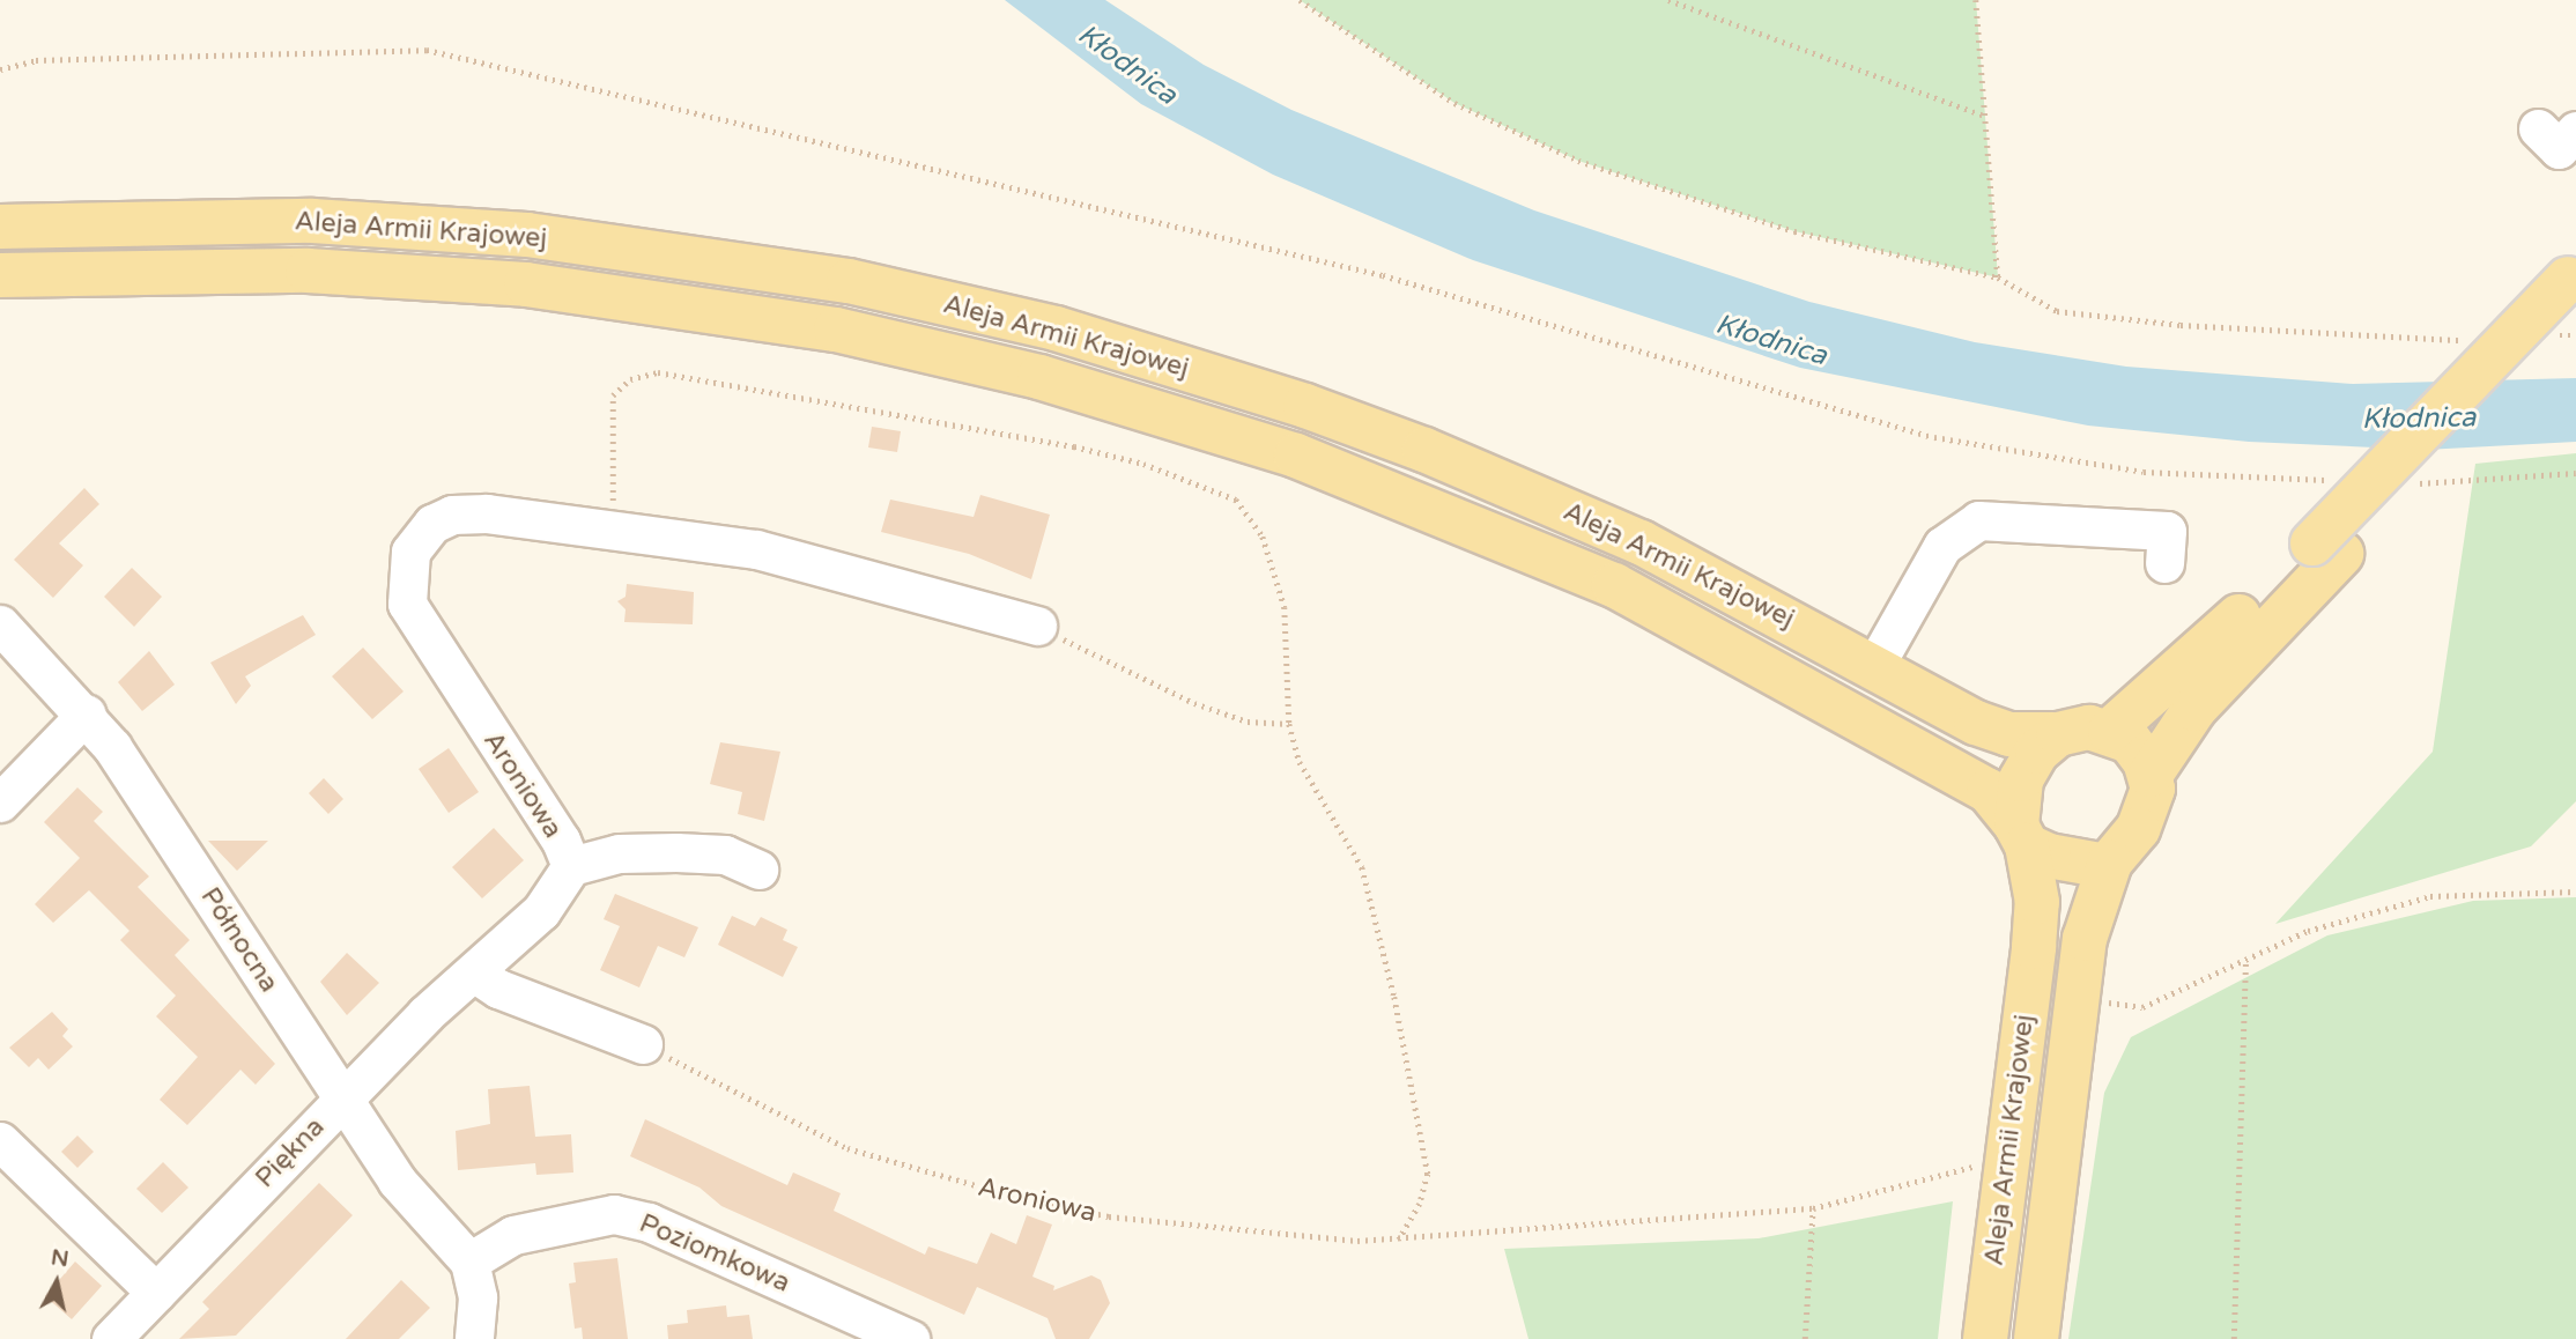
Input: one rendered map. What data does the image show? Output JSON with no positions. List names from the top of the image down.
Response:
{
  "streets": {
    "main road": ["Aleja Armii Krajowej"],
    "street": [
      "Aroniowa",
      "Północna",
      "Piękna",
      "Poziomkowa"
    ]
  },
  "crossings": [
    ["Aleja Armii Krajowej", "Aroniowa"],
    ["Aroniowa", "Piękna"],
    ["Północna", "Piękna"],
    ["Północna", "Poziomkowa"]
  ],
  "water": ["Kłodnica"],
  "north": "top"
}
